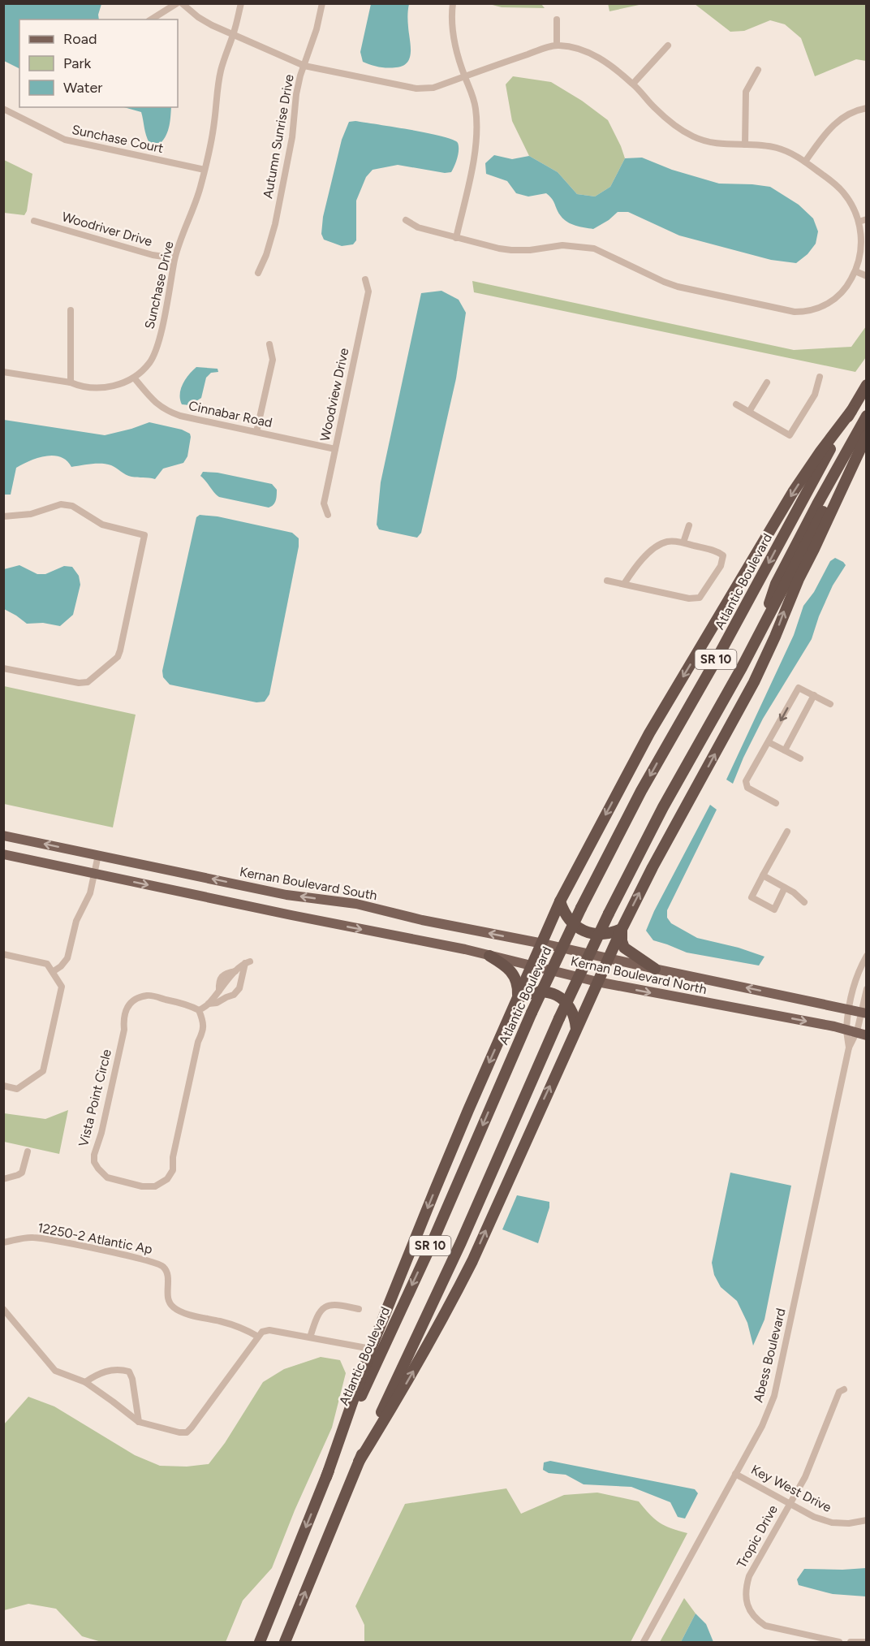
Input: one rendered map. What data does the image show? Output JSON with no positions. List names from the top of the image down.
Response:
{
  "streets": {
    "highway": ["Atlantic Boulevard", "SR 10"],
    "main road": ["Kernan Boulevard South", "Kernan Boulevard North"],
    "street": [
      "Autumn Sunrise Drive",
      "Sunchase Court",
      "Woodriver Drive",
      "Sunchase Drive",
      "Woodview Drive",
      "Cinnabar Road",
      "Vista Point Circle",
      "12250-2 Atlantic Ap",
      "Abess Boulevard",
      "Key West Drive",
      "Tropic Drive"
    ]
  },
  "crossings": [
    ["Sunchase Court", "Sunchase Drive"],
    ["Woodriver Drive", "Sunchase Drive"],
    ["Sunchase Drive", "Cinnabar Road"],
    ["Woodview Drive", "Cinnabar Road"],
    ["Kernan Boulevard South", "Kernan Boulevard North"],
    ["Kernan Boulevard North", "Abess Boulevard"],
    ["Abess Boulevard", "Key West Drive"],
    ["Key West Drive", "Tropic Drive"]
  ],
  "one_way": ["Kernan Boulevard South"],
  "legend": ["Road", "Park", "Water"]
}
